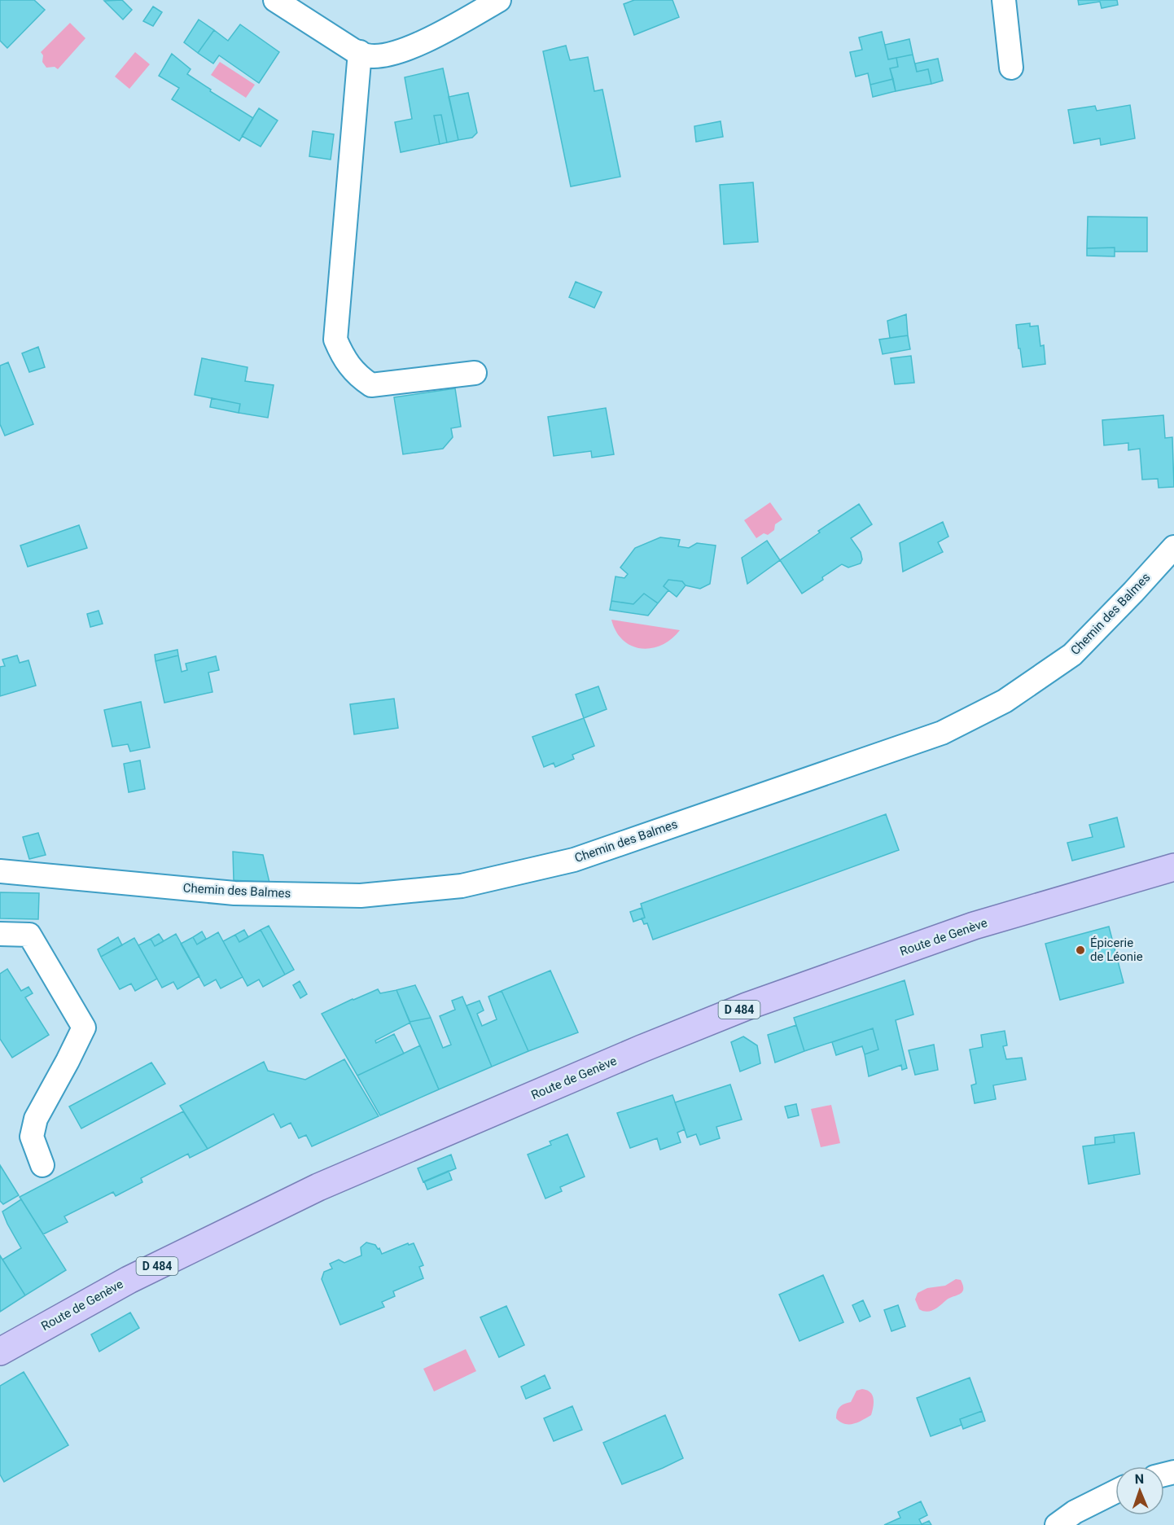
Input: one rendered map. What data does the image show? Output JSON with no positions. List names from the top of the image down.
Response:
{
  "streets": {
    "main road": ["Route de Genève", "D 484"],
    "street": ["Chemin des Balmes"]
  },
  "places": ["Épicerie de Léonie"],
  "north": "top"
}
